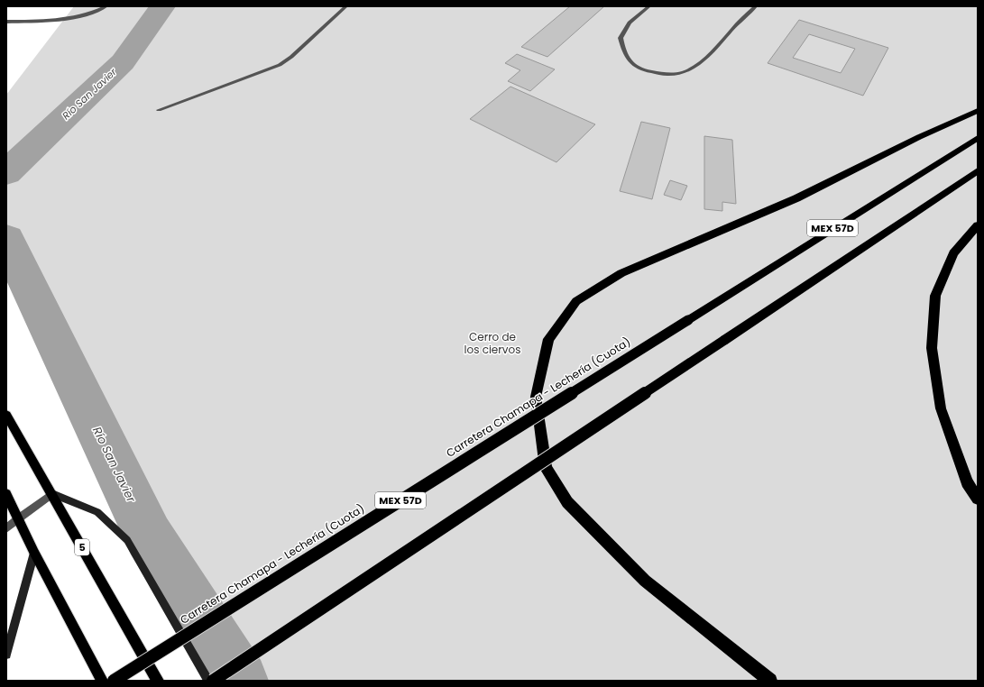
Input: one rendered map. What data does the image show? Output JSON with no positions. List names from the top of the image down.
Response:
{
  "streets": {
    "highway": ["MEX 57D", "Carretera Chamapa - Lechería (Cuota)"],
    "main road": ["5"]
  },
  "water": ["Río San Javier"],
  "parks": ["Cerro de los ciervos"]
}
